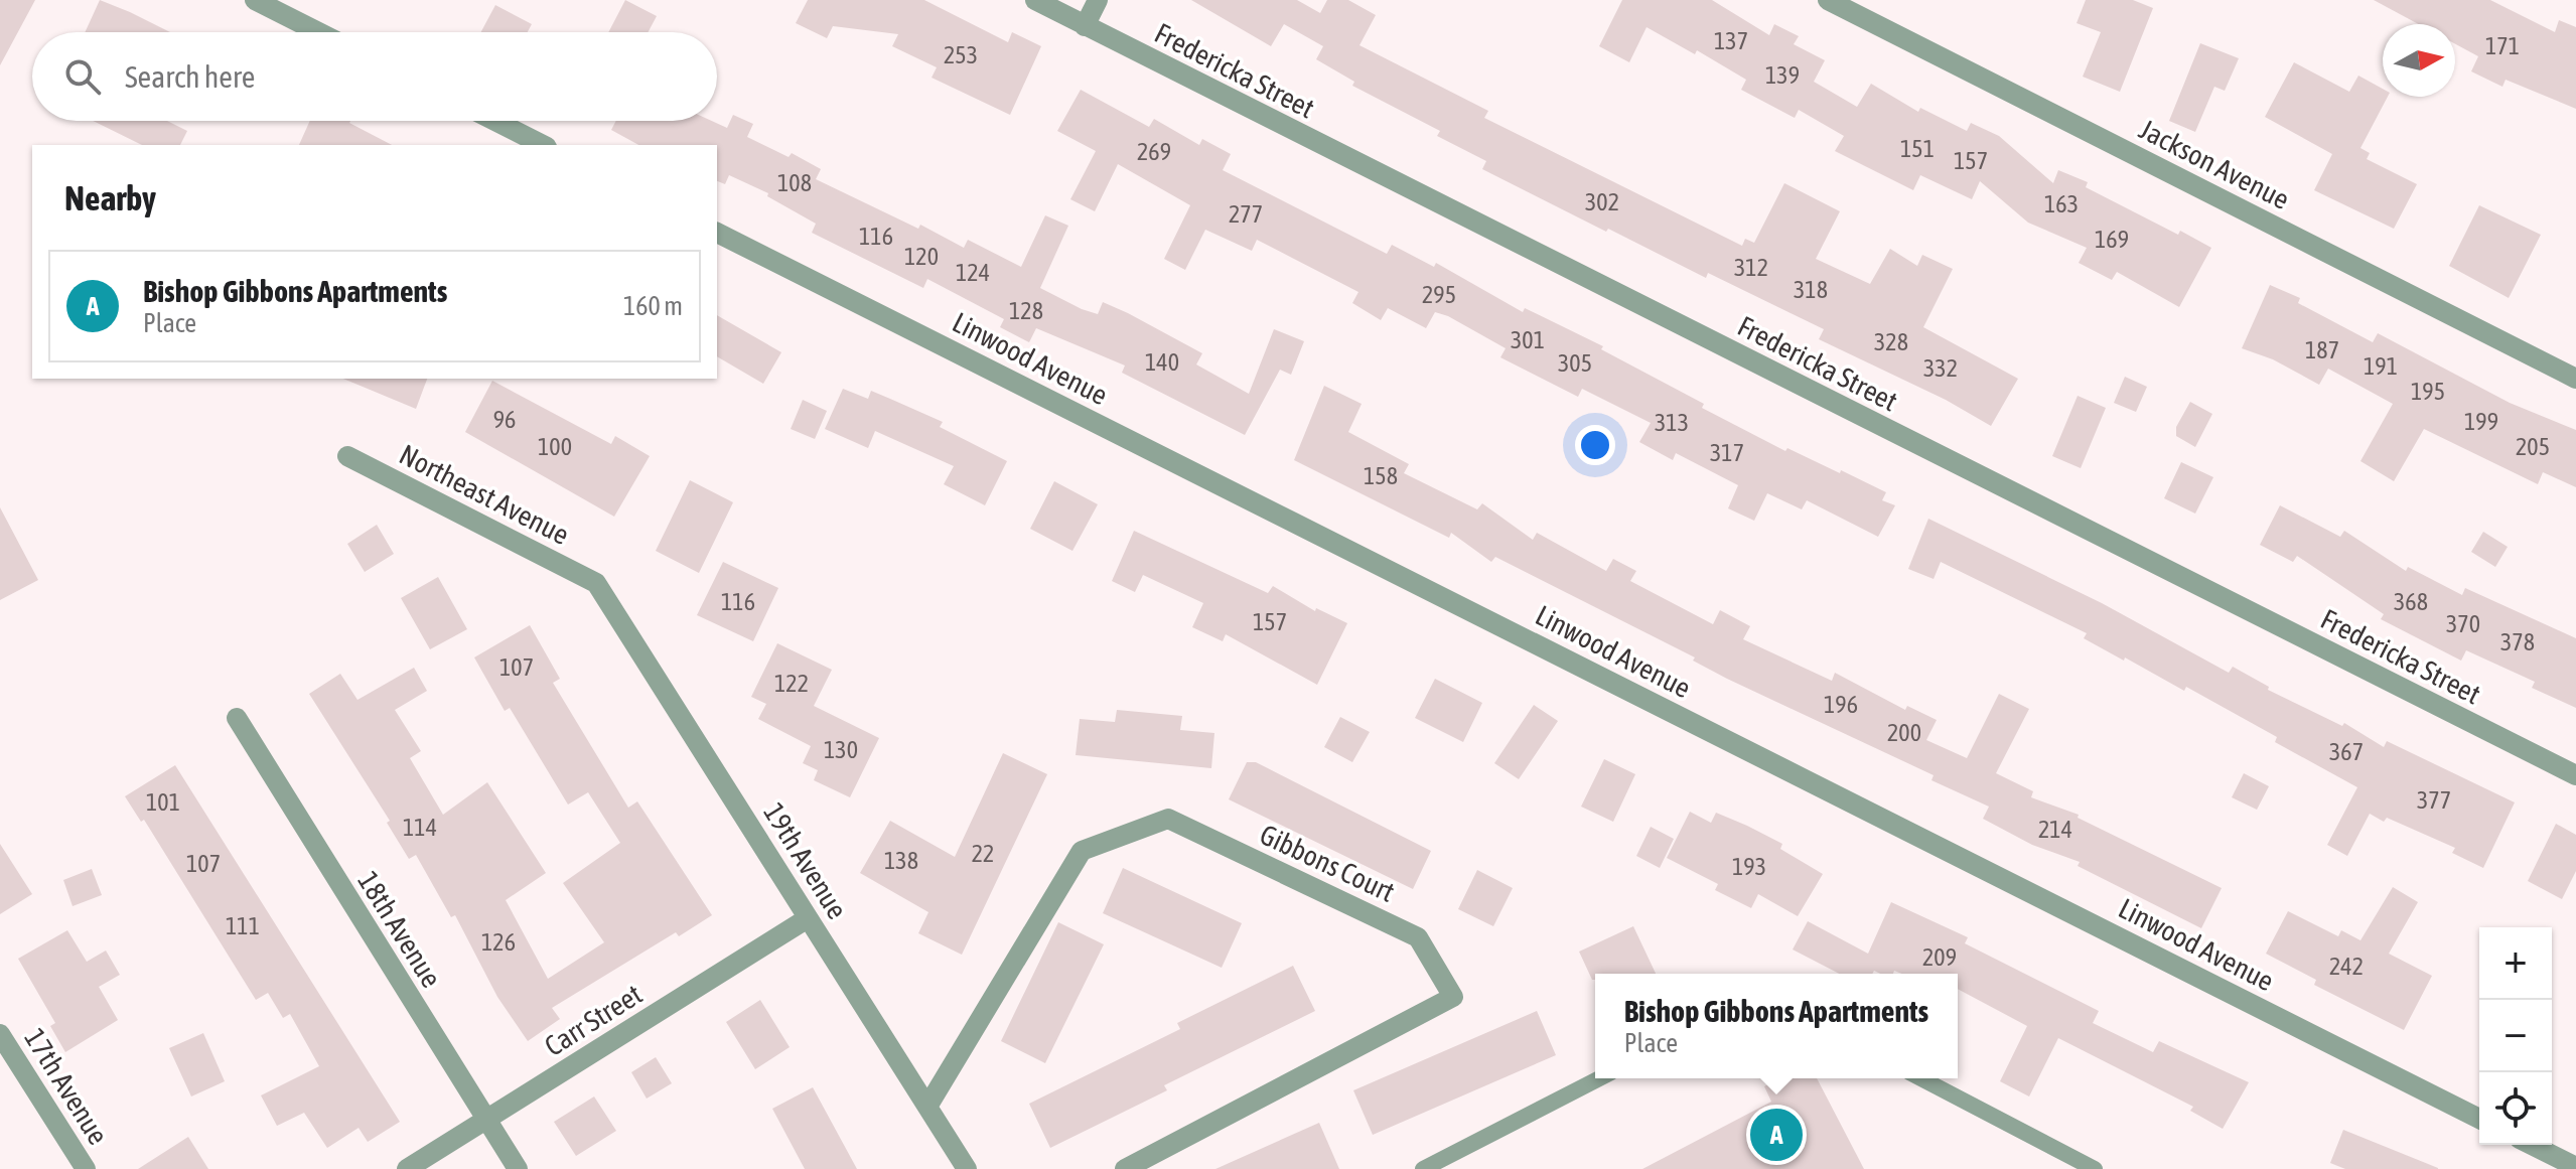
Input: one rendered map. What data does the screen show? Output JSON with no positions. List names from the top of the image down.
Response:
{
  "streets": {
    "street": [
      "Fredericka Street",
      "Jackson Avenue",
      "Linwood Avenue",
      "Northeast Avenue",
      "19th Avenue",
      "Gibbons Court",
      "18th Avenue",
      "Carr Street",
      "17th Avenue"
    ]
  },
  "crossings": [
    ["Northeast Avenue", "19th Avenue"],
    ["19th Avenue", "Gibbons Court"],
    ["19th Avenue", "Carr Street"],
    ["18th Avenue", "Carr Street"]
  ],
  "house_numbers": [
    "137",
    "171",
    "253",
    "139",
    "151",
    "269",
    "157",
    "108",
    "302",
    "163",
    "277",
    "116",
    "169",
    "120",
    "312",
    "124",
    "318",
    "295",
    "128",
    "301",
    "328",
    "187",
    "140",
    "305",
    "191",
    "332",
    "195",
    "96",
    "199",
    "313",
    "100",
    "205",
    "317",
    "158",
    "116",
    "368",
    "157",
    "370",
    "378",
    "107",
    "122",
    "196",
    "200",
    "130",
    "367",
    "377",
    "101",
    "114",
    "214",
    "22",
    "138",
    "107",
    "193",
    "111",
    "126",
    "209",
    "242"
  ],
  "north": "right",
  "page": {
    "search": "Search here",
    "heading": "Nearby",
    "list": [
      {
        "mark": "A",
        "name": "Bishop Gibbons Apartments",
        "note": "Place",
        "value": "160 m"
      }
    ],
    "map_buttons": ["+", "−"],
    "popup": ["Bishop Gibbons Apartments", "Place"],
    "pins": "A"
  }
}
